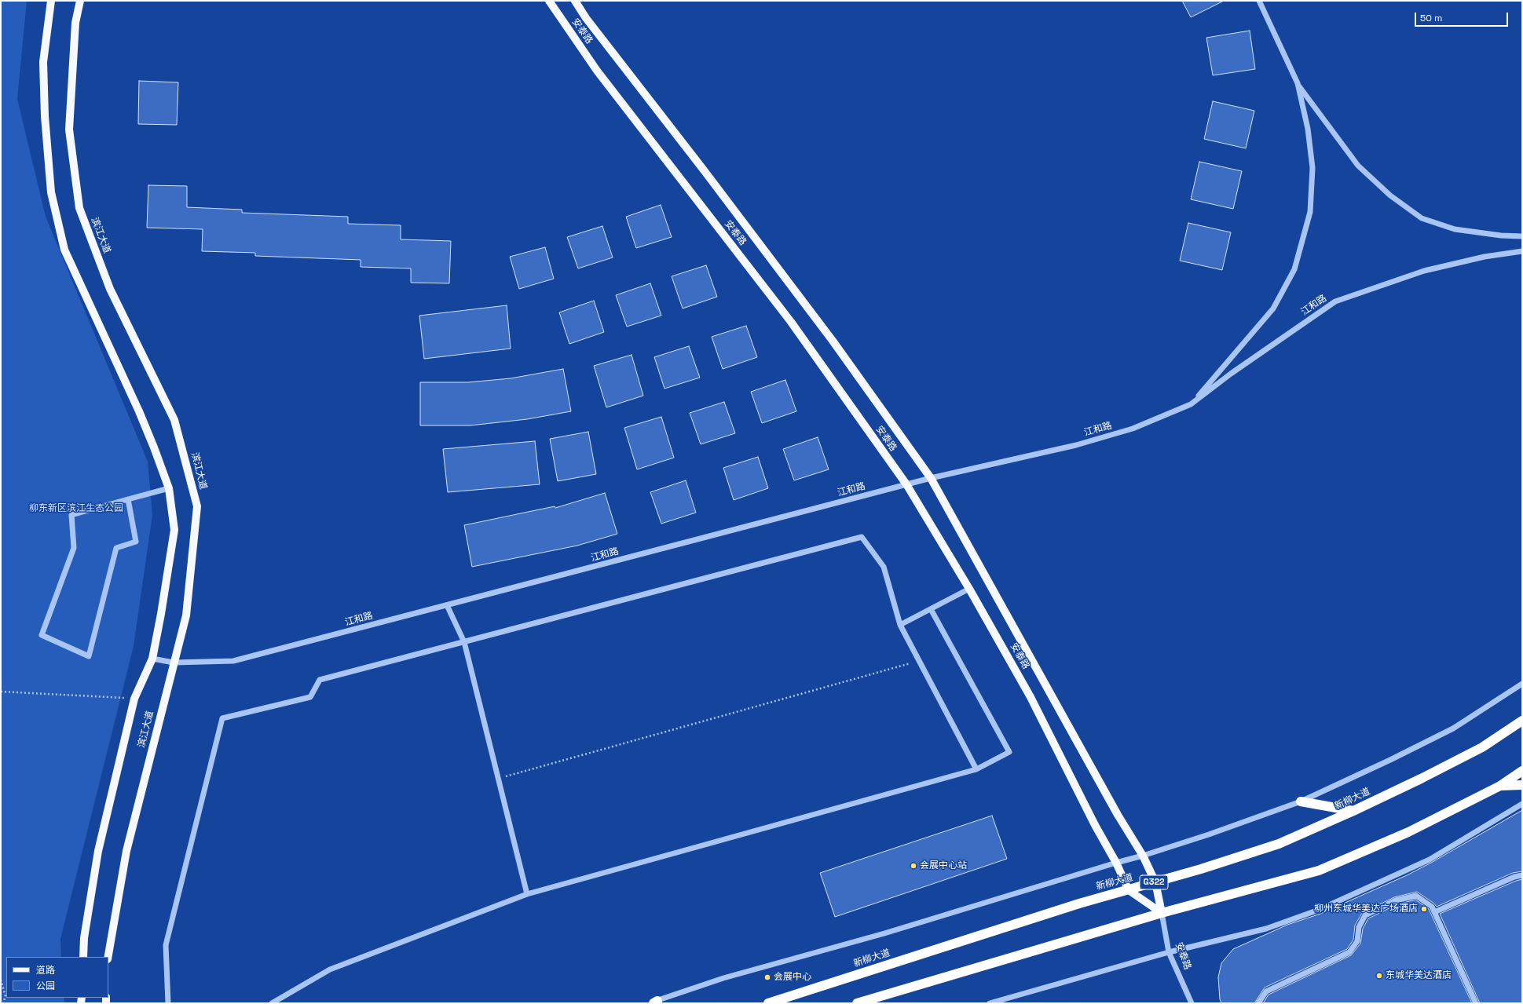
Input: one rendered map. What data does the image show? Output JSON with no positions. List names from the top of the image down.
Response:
{
  "streets": {
    "highway": ["新柳大道", "G322"],
    "main road": ["安泰路", "滨江大道"],
    "street": ["江和路"]
  },
  "crossings": [
    ["安泰路", "江和路"],
    ["安泰路", "新柳大道"],
    ["滨江大道", "江和路"]
  ],
  "parks": ["柳东新区滨江生态公园"],
  "places": [
    "会展中心站",
    "柳州东城华美达广场酒店",
    "东城华美达酒店",
    "会展中心"
  ],
  "legend": ["道路", "公园"],
  "scale_bar": "50 m"
}
